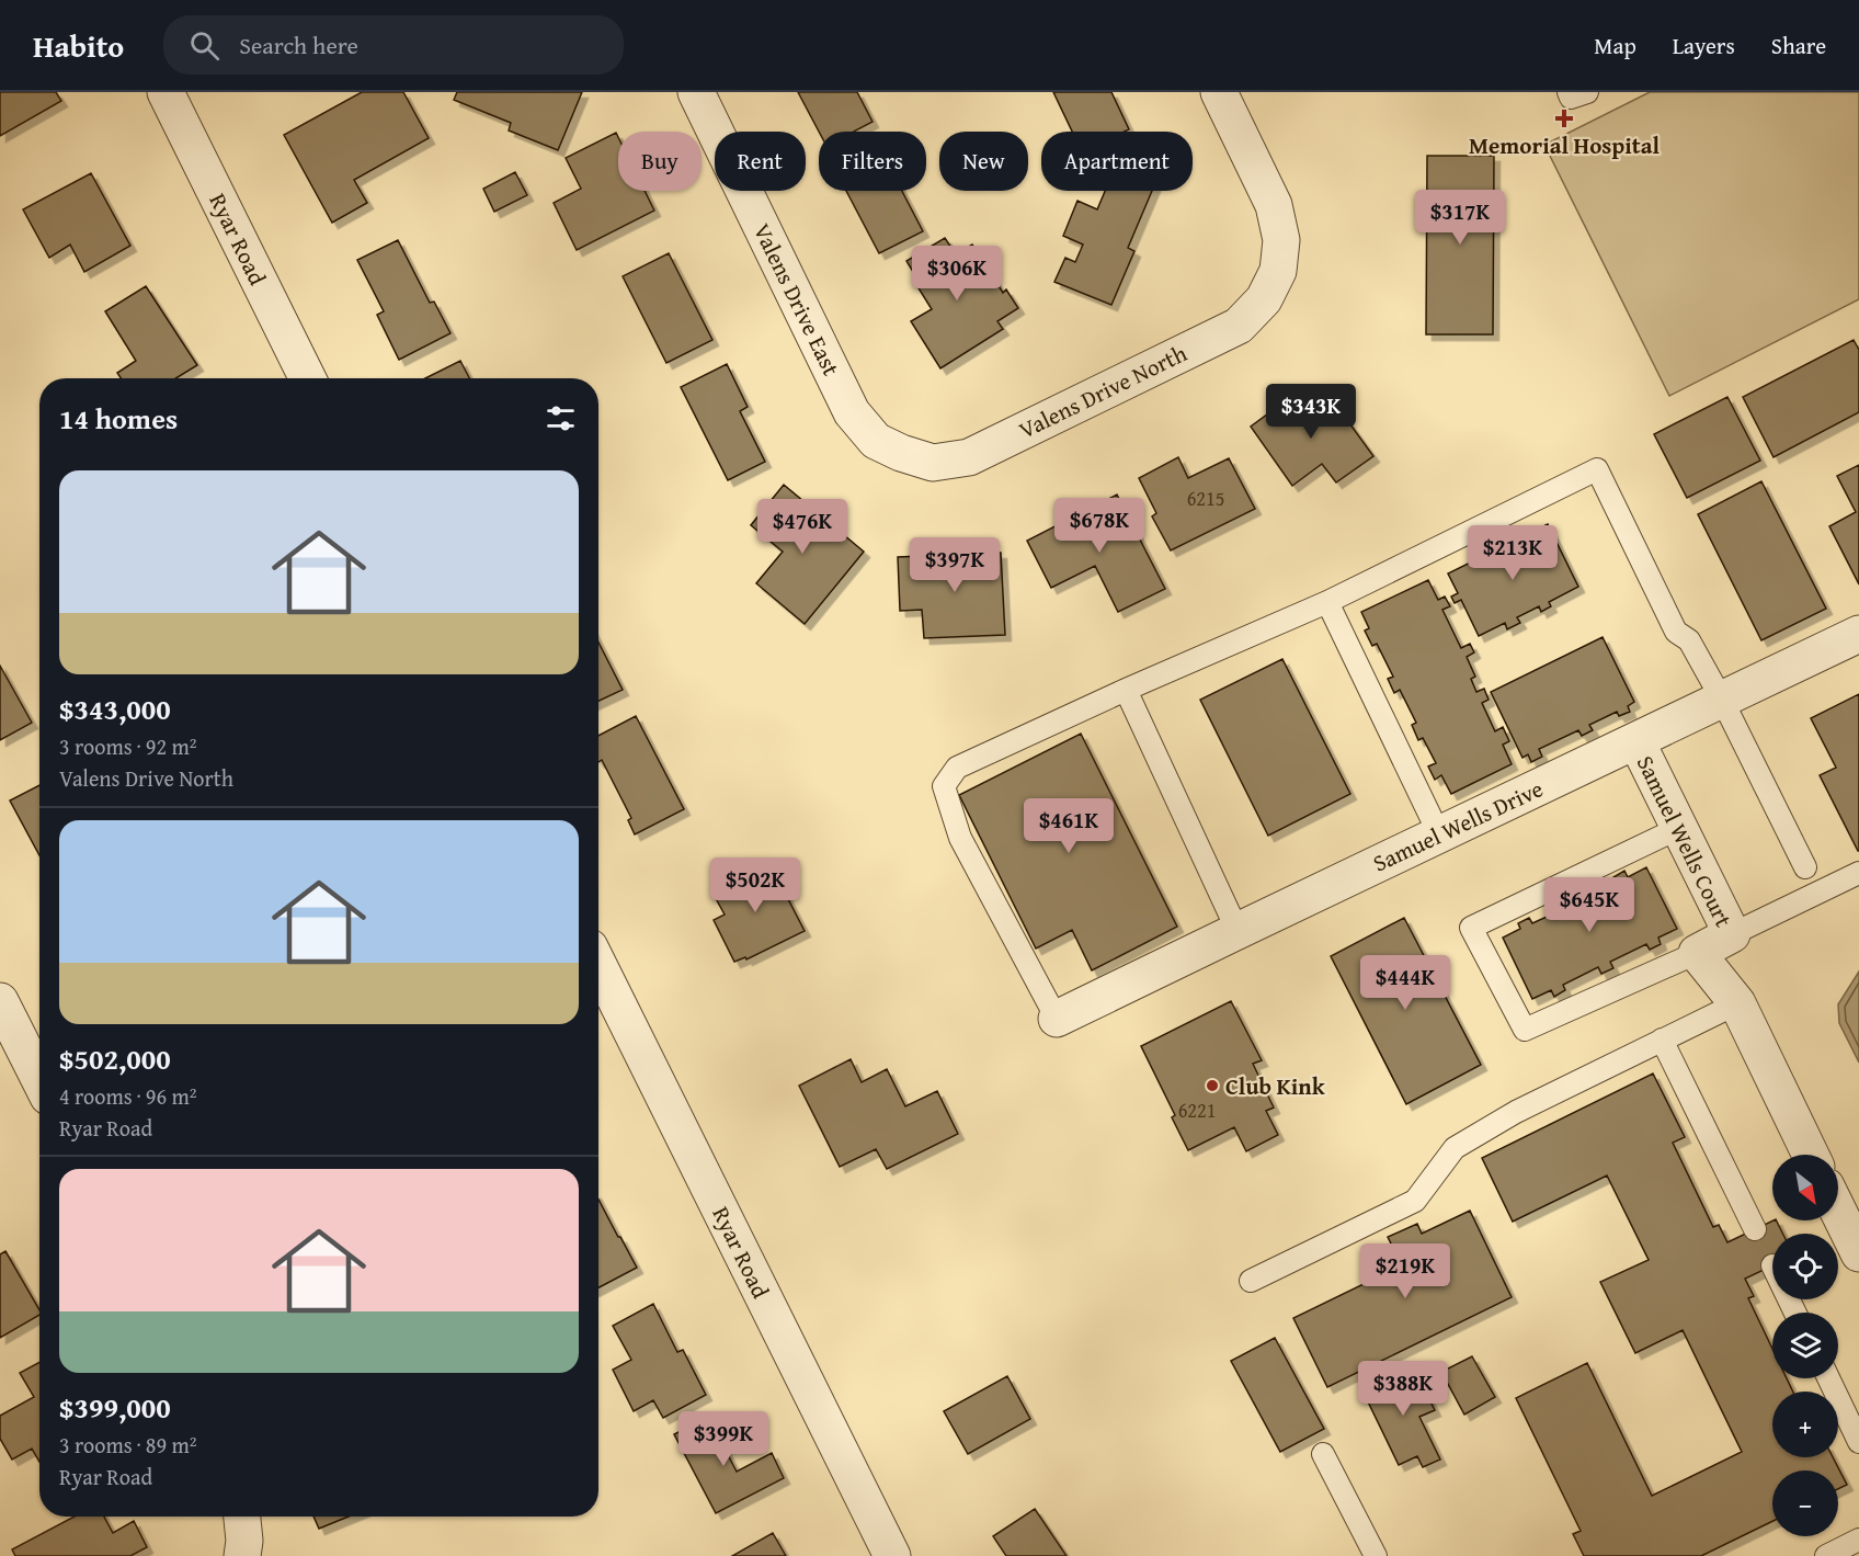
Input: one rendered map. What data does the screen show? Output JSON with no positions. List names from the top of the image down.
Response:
{
  "streets": {
    "street": [
      "Ryar Road",
      "Valens Drive East",
      "Valens Drive North",
      "Samuel Wells Drive",
      "Samuel Wells Court"
    ]
  },
  "crossings": [
    ["Valens Drive East", "Valens Drive North"],
    ["Samuel Wells Drive", "Samuel Wells Court"]
  ],
  "places": {
    "health": ["Memorial Hospital"],
    "other": ["Club Kink"]
  },
  "house_numbers": ["6215", "6221"],
  "north": "bottom right",
  "page": {
    "header": "Habito",
    "search": "Search here",
    "nav": ["Map", "Layers", "Share"],
    "chip": [
      "Buy",
      "Rent",
      "Filters",
      "New",
      "Apartment"
    ],
    "price": [
      "$317K",
      "$306K",
      "$343K",
      "$678K",
      "$476K",
      "$213K",
      "$397K",
      "$461K",
      "$502K",
      "$645K",
      "$444K",
      "$219K",
      "$388K",
      "$399K"
    ],
    "heading": "14 homes",
    "list": [
      {
        "name": "$343,000",
        "note": "3 rooms · 92 m² · Valens Drive North"
      },
      {
        "name": "$502,000",
        "note": "4 rooms · 96 m² · Ryar Road"
      },
      {
        "name": "$399,000",
        "note": "3 rooms · 89 m² · Ryar Road"
      }
    ],
    "map_buttons": ["+", "−"]
  }
}
